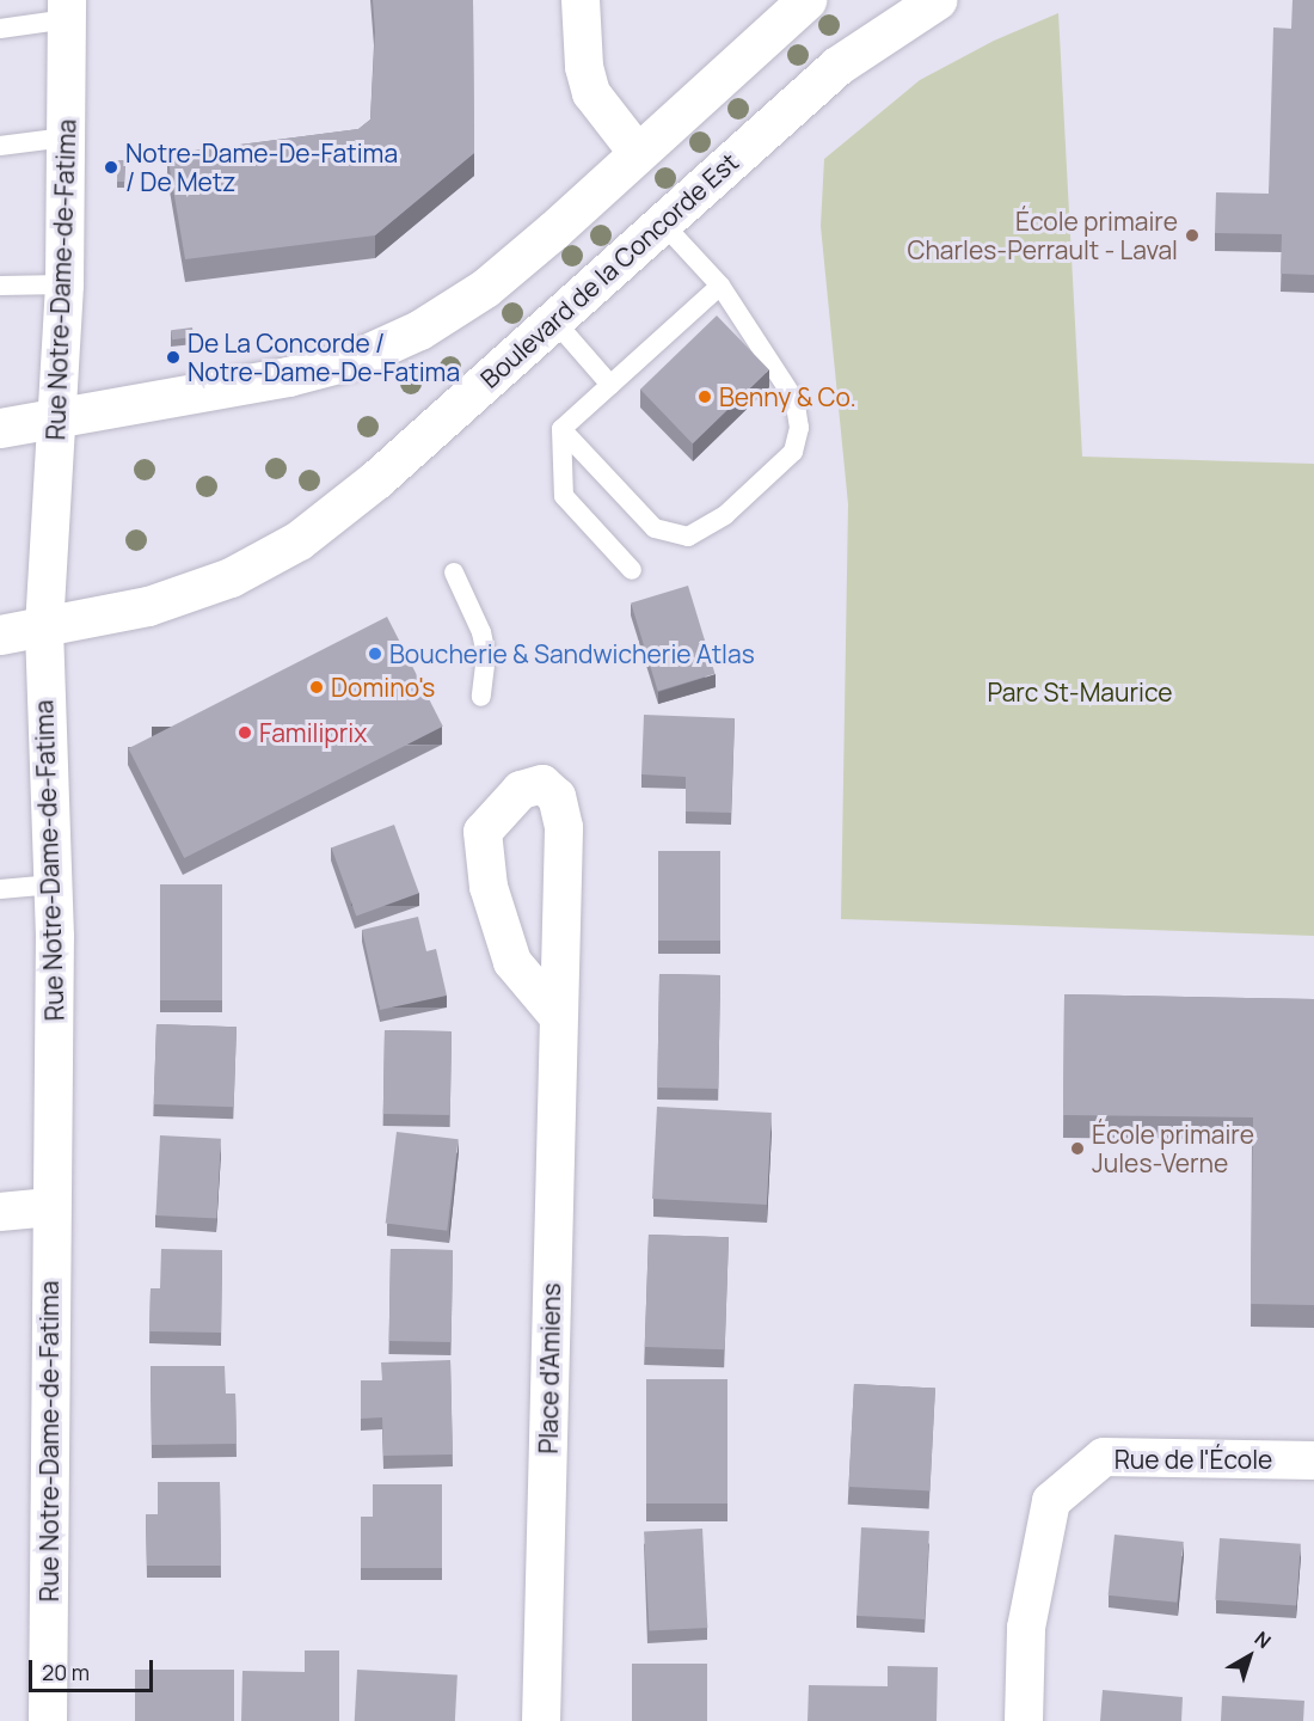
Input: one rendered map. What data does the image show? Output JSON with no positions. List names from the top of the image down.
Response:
{
  "streets": {
    "street": [
      "Boulevard de la Concorde Est",
      "Rue Notre-Dame-de-Fatima",
      "Place d'Amiens",
      "Rue de l'École"
    ]
  },
  "crossings": [
    ["Boulevard de la Concorde Est", "Rue Notre-Dame-de-Fatima"]
  ],
  "parks": ["Parc St-Maurice"],
  "places": [
    "Notre-Dame-De-Fatima / De Metz",
    "École primaire Charles-Perrault - Laval",
    "De La Concorde / Notre-Dame-De-Fatima",
    "Benny & Co.",
    "Boucherie & Sandwicherie Atlas",
    "Domino's",
    "Familiprix",
    "École primaire Jules-Verne"
  ],
  "scale_bar": "20 m",
  "north": "top right"
}
